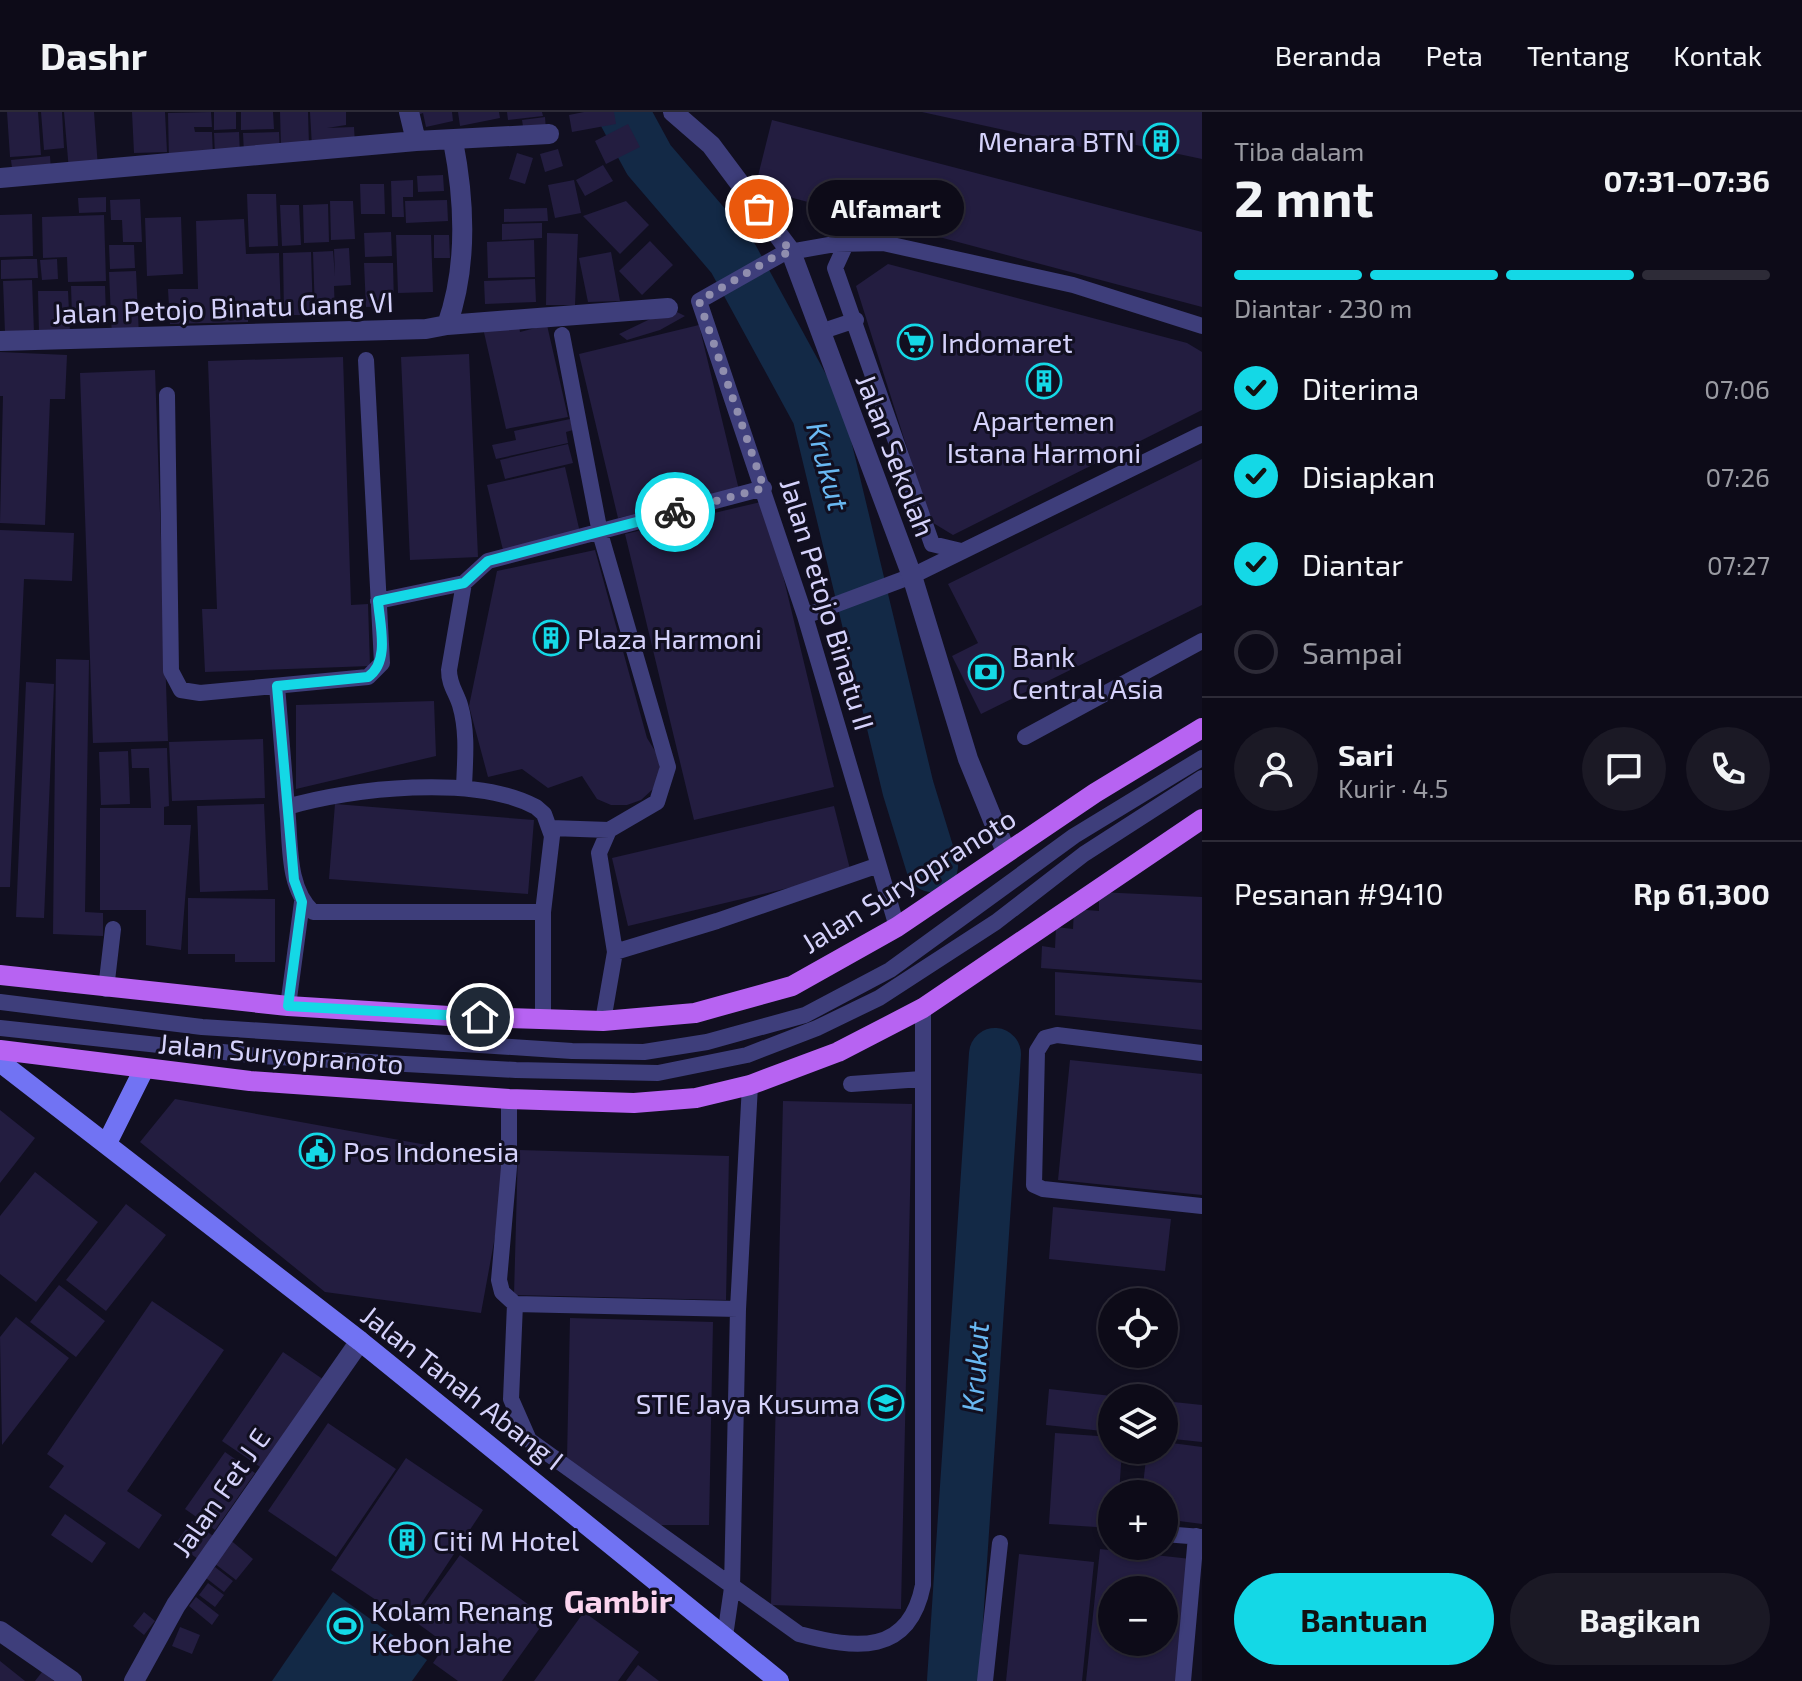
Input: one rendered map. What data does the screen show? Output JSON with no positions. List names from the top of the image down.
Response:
{
  "streets": {
    "main road": ["Jalan Suryopranoto"],
    "street": [
      "Jalan Petojo Binatu Gang VI",
      "Jalan Sekolah",
      "Jalan Tanah Abang I",
      "Jalan Fet J E"
    ],
    "lane": ["Jalan Petojo Binatu II"]
  },
  "crossings": [
    ["Jalan Sekolah", "Jalan Petojo Binatu II"],
    ["Jalan Sekolah", "Jalan Suryopranoto"],
    ["Jalan Petojo Binatu II", "Jalan Suryopranoto"],
    ["Jalan Tanah Abang I", "Jalan Fet J E"]
  ],
  "districts": ["Gambir"],
  "water": ["Krukut"],
  "places": {
    "building": [
      "Menara BTN",
      "Apartemen Istana Harmoni",
      "Plaza Harmoni",
      "Citi M Hotel"
    ],
    "other": ["Alfamart"],
    "supermarket": ["Indomaret"],
    "bank": ["Bank Central Asia"],
    "public building": ["Pos Indonesia"],
    "school or university": ["STIE Jaya Kusuma"],
    "sports": ["Kolam Renang Kebon Jahe"]
  },
  "page": {
    "header": "Dashr",
    "nav": [
      "Beranda",
      "Peta",
      "Tentang",
      "Kontak"
    ],
    "heading": ["2 mnt", "Tiba dalam", "07:31–07:36"],
    "panel": [
      "Sari",
      "Kurir · 4.5",
      "Pesanan #9410",
      "Rp 61,300"
    ],
    "bubble": "Alfamart",
    "bar": "Diantar · 230 m",
    "list": [
      ["Diterima", "07:06"],
      ["Disiapkan", "07:26"],
      ["Diantar", "07:27"],
      "Sampai"
    ],
    "map_buttons": ["+", "−"],
    "buttons": ["Bantuan", "Bagikan"]
  }
}
